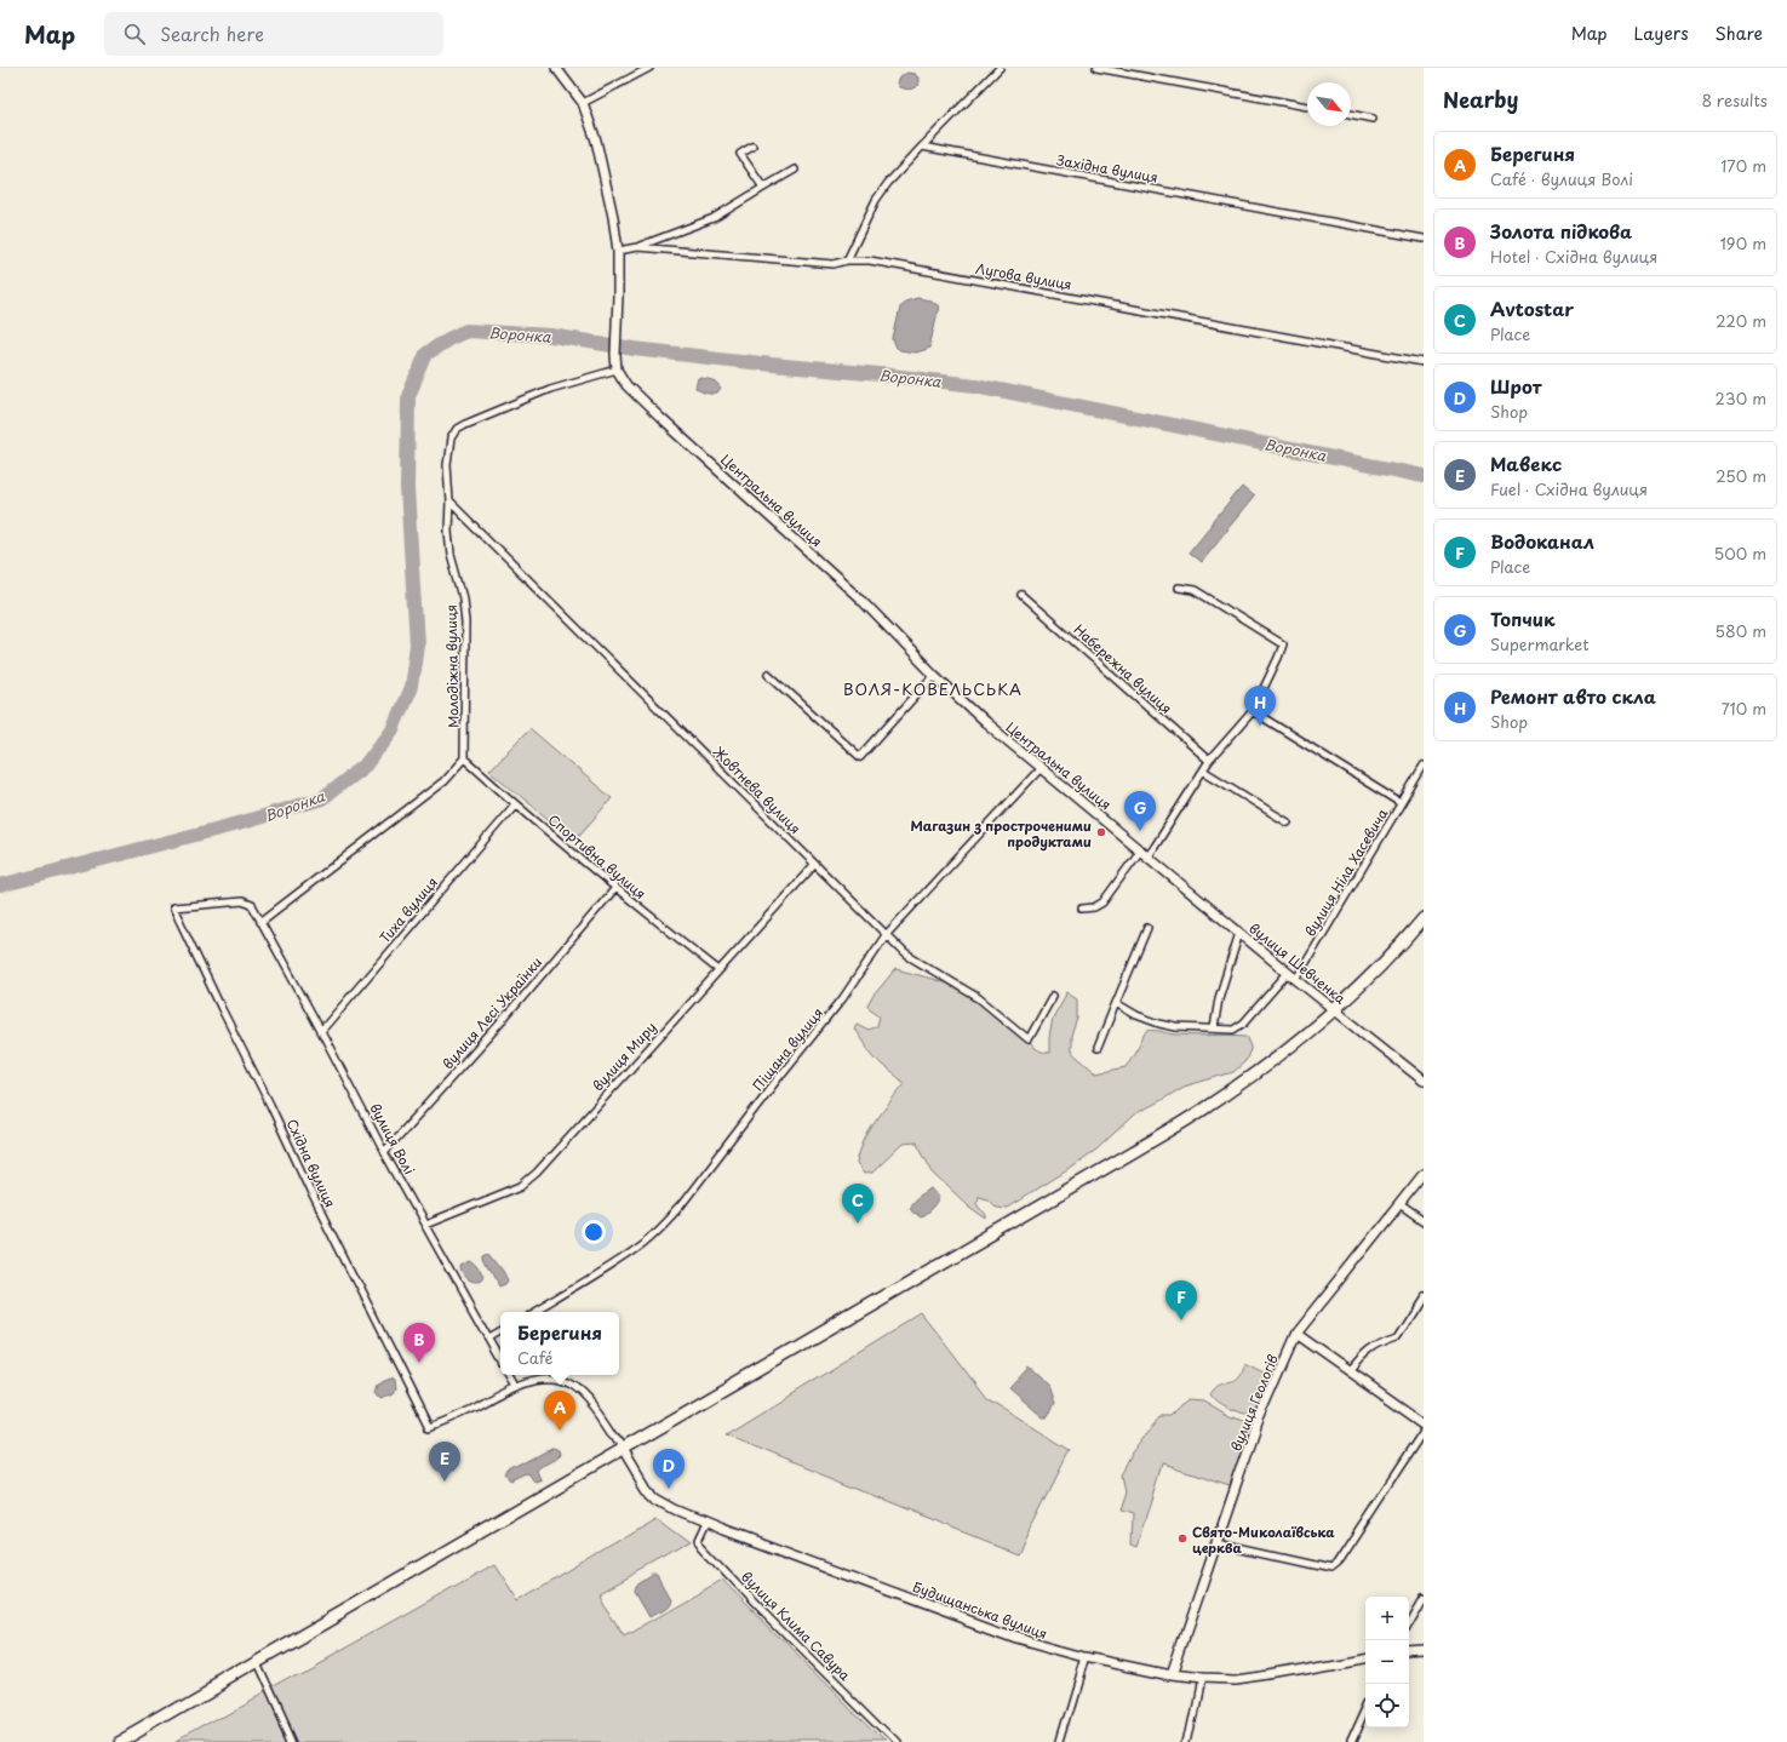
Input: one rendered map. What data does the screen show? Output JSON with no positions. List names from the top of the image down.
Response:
{
  "streets": {
    "street": [
      "Західна вулиця",
      "Лугова вулиця",
      "Центральна вулиця",
      "Молодіжна вулиця",
      "Набережна вулиця",
      "Жовтнева вулиця",
      "Спортивна вулиця",
      "вулиця Ніла Хасевича",
      "Тиха вулиця",
      "вулиця Шевченка",
      "вулиця Лесі Українки",
      "Піщана вулиця",
      "вулиця Миру",
      "вулиця Волі",
      "Східна вулиця",
      "вулиця Геологів",
      "Будищанська вулиця",
      "вулиця Клима Савура"
    ]
  },
  "crossings": [
    ["Центральна вулиця", "Молодіжна вулиця"],
    ["Центральна вулиця", "вулиця Шевченка"],
    ["Центральна вулиця", "Піщана вулиця"],
    ["Молодіжна вулиця", "Жовтнева вулиця"],
    ["Молодіжна вулиця", "Спортивна вулиця"],
    ["Жовтнева вулиця", "Піщана вулиця"],
    ["Жовтнева вулиця", "вулиця Миру"],
    ["Спортивна вулиця", "Тиха вулиця"],
    ["Спортивна вулиця", "вулиця Лесі Українки"],
    ["Спортивна вулиця", "вулиця Миру"],
    ["вулиця Ніла Хасевича", "вулиця Шевченка"],
    ["Тиха вулиця", "вулиця Волі"],
    ["вулиця Лесі Українки", "вулиця Волі"],
    ["вулиця Миру", "вулиця Волі"],
    ["вулиця Волі", "Східна вулиця"],
    ["вулиця Геологів", "Будищанська вулиця"],
    ["Будищанська вулиця", "вулиця Клима Савура"]
  ],
  "districts": ["ВОЛЯ-КОВЕЛЬСЬКА"],
  "water": ["Воронка"],
  "places": ["Магазин з простроченими продуктами", "Свято-Миколаївська церква"],
  "north": "bottom right",
  "page": {
    "header": "Map",
    "search": "Search here",
    "nav": ["Map", "Layers", "Share"],
    "heading": ["Nearby", "8 results"],
    "list": [
      {
        "mark": "A",
        "name": "Берегиня",
        "note": "Café · вулиця Волі",
        "value": "170 m"
      },
      {
        "mark": "B",
        "name": "Золота підкова",
        "note": "Hotel · Східна вулиця",
        "value": "190 m"
      },
      {
        "mark": "C",
        "name": "Avtostar",
        "note": "Place",
        "value": "220 m"
      },
      {
        "mark": "D",
        "name": "Шрот",
        "note": "Shop",
        "value": "230 m"
      },
      {
        "mark": "E",
        "name": "Мавекс",
        "note": "Fuel · Східна вулиця",
        "value": "250 m"
      },
      {
        "mark": "F",
        "name": "Водоканал",
        "note": "Place",
        "value": "500 m"
      },
      {
        "mark": "G",
        "name": "Топчик",
        "note": "Supermarket",
        "value": "580 m"
      },
      {
        "mark": "H",
        "name": "Ремонт авто скла",
        "note": "Shop",
        "value": "710 m"
      }
    ],
    "pins": [
      "H",
      "G",
      "C",
      "F",
      "B",
      "A",
      "E",
      "D"
    ],
    "popup": ["Берегиня", "Café"],
    "map_buttons": ["+", "−"]
  }
}
